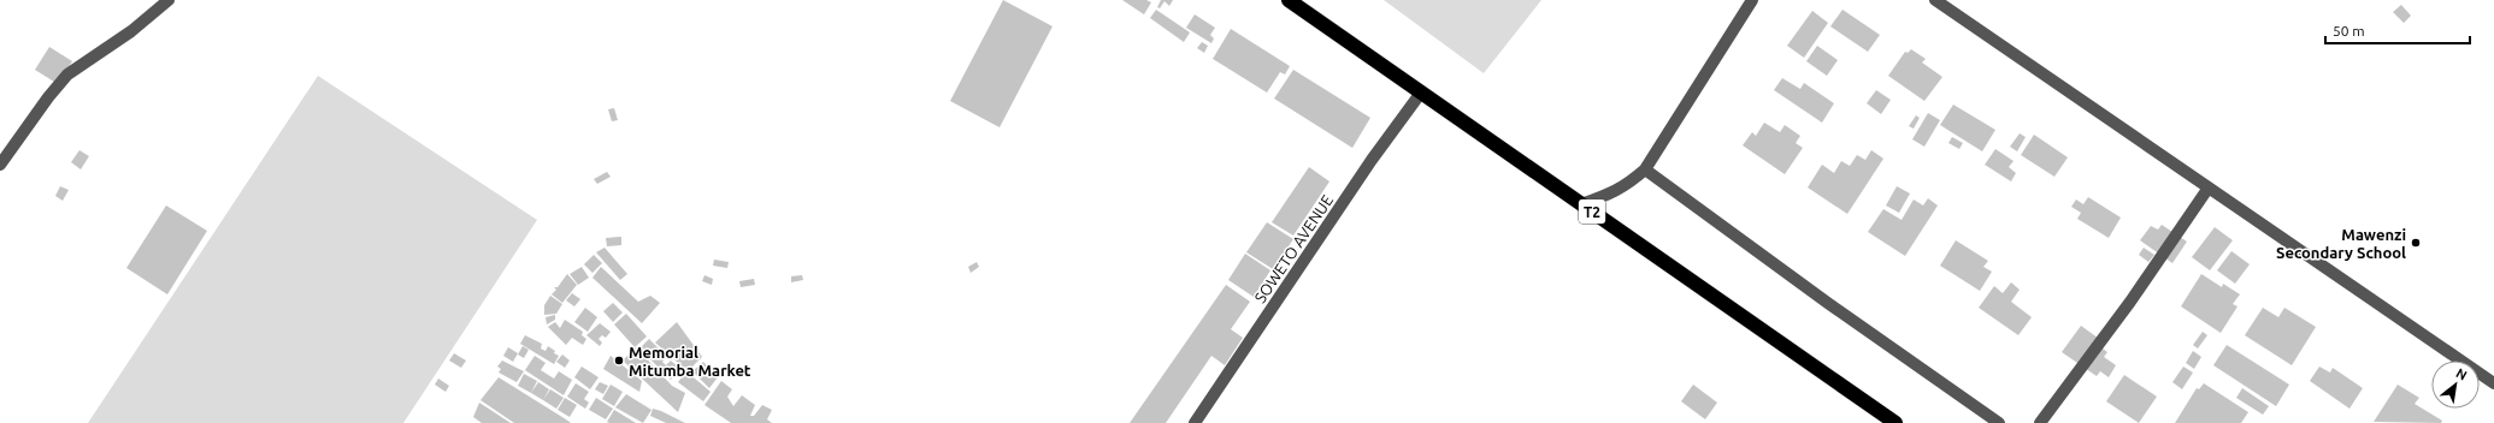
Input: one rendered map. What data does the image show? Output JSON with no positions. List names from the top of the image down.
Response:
{
  "streets": {
    "highway": ["T2"],
    "street": ["SOWETO AVENUE"]
  },
  "crossings": [
    ["T2", "SOWETO AVENUE"]
  ],
  "places": ["Mawenzi Secondary School", "Memorial Mitumba Market"],
  "scale_bar": "50 m",
  "north": "top right"
}
